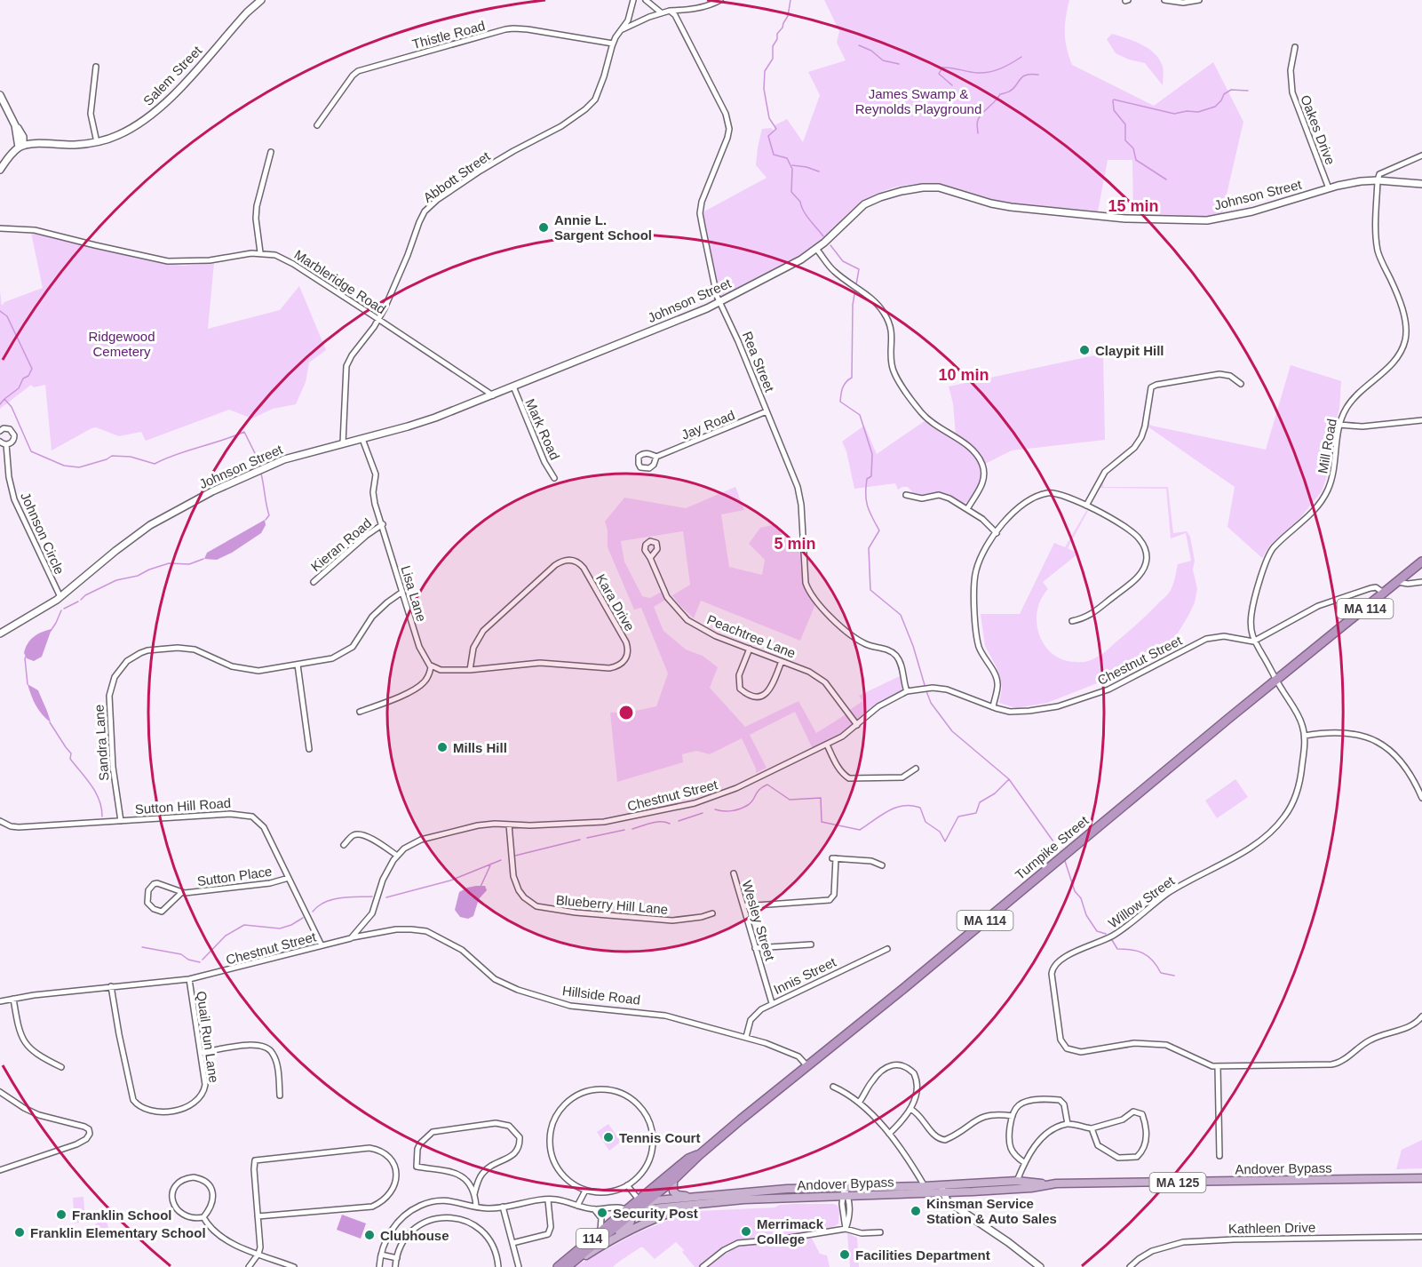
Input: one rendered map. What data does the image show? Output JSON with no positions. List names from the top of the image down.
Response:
{
  "streets": {
    "highway": ["MA 114", "Turnpike Street", "114"],
    "main road": ["Andover Bypass", "MA 125"],
    "street": [
      "Thistle Road",
      "Salem Street",
      "Oakes Drive",
      "Abbott Street",
      "Johnson Street",
      "Marbleridge Road",
      "Rea Street",
      "Jay Road",
      "Mark Road",
      "Mill Road",
      "Johnson Circle",
      "Kieran Road",
      "Lisa Lane",
      "Kara Drive",
      "Peachtree Lane",
      "Chestnut Street",
      "Sandra Lane",
      "Sutton Hill Road",
      "Sutton Place",
      "Willow Street",
      "Blueberry Hill Lane",
      "Wesley Street",
      "Innis Street",
      "Hillside Road",
      "Quail Run Lane",
      "Kathleen Drive"
    ]
  },
  "crossings": [
    ["Thistle Road", "Abbott Street"],
    ["Oakes Drive", "Johnson Street"],
    ["Abbott Street", "Johnson Street"],
    ["Abbott Street", "Marbleridge Road"],
    ["Johnson Street", "Marbleridge Road"],
    ["Johnson Street", "Rea Street"],
    ["Johnson Street", "Mark Road"],
    ["Johnson Street", "Mill Road"],
    ["Johnson Street", "Johnson Circle"],
    ["Johnson Street", "Lisa Lane"],
    ["Rea Street", "Jay Road"],
    ["Rea Street", "Chestnut Street"],
    ["Mill Road", "Chestnut Street"],
    ["Mill Road", "Turnpike Street"],
    ["Mill Road", "Willow Street"],
    ["Kieran Road", "Lisa Lane"],
    ["Lisa Lane", "Kara Drive"],
    ["Lisa Lane", "Sandra Lane"],
    ["Peachtree Lane", "Chestnut Street"],
    ["Chestnut Street", "Sutton Hill Road"],
    ["Chestnut Street", "Blueberry Hill Lane"],
    ["Chestnut Street", "Hillside Road"],
    ["Chestnut Street", "Quail Run Lane"],
    ["Sandra Lane", "Sutton Hill Road"],
    ["Sutton Hill Road", "Sutton Place"],
    ["Turnpike Street", "Willow Street"],
    ["Turnpike Street", "Hillside Road"],
    ["Turnpike Street", "Andover Bypass"],
    ["Turnpike Street", "MA 125"],
    ["Wesley Street", "Innis Street"],
    ["Innis Street", "Hillside Road"],
    ["Andover Bypass", "MA 125"]
  ],
  "parks": ["James Swamp & Reynolds Playground", "Ridgewood Cemetery"],
  "places": [
    "Annie L. Sargent School",
    "Claypit Hill",
    "Mills Hill",
    "Tennis Court",
    "Kinsman Service Station & Auto Sales",
    "Security Post",
    "Franklin School",
    "Merrimack College",
    "Franklin Elementary School",
    "Clubhouse",
    "Facilities Department"
  ],
  "rings": ["15 min", "10 min", "5 min"]
}
